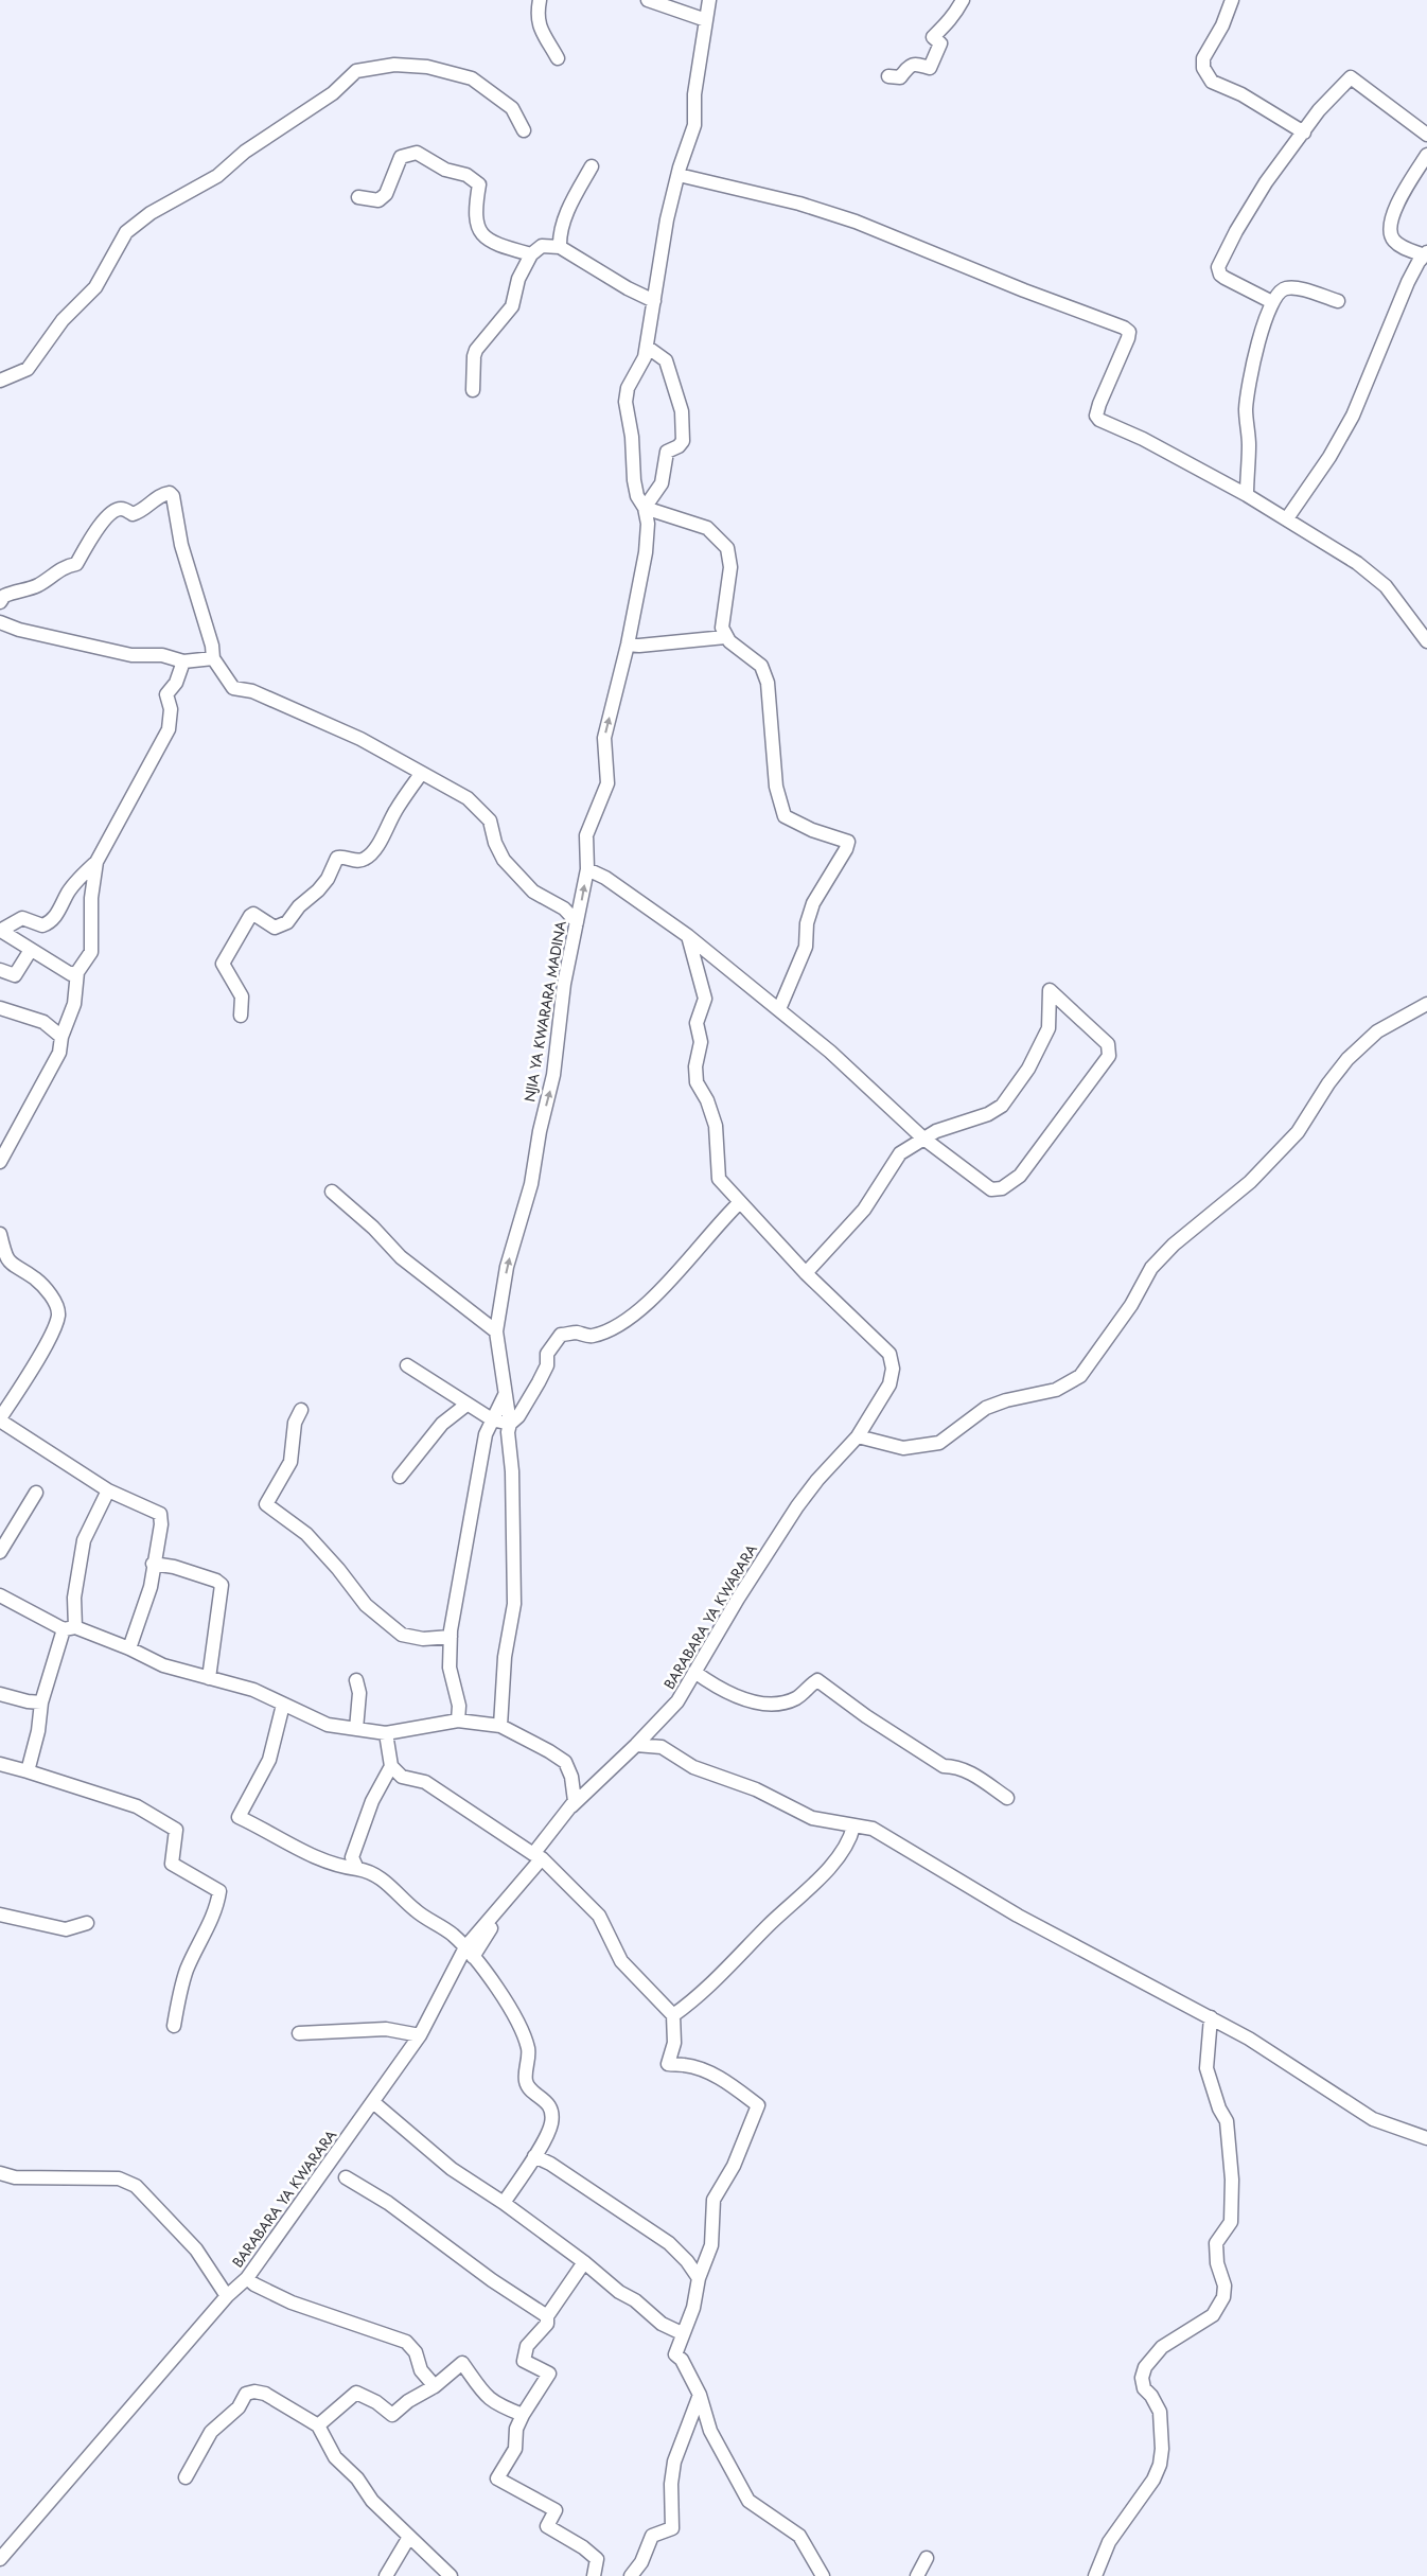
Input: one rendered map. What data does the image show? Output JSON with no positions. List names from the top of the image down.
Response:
{
  "streets": {
    "street": ["NJIA YA KWARARA MADINA", "BARABARA YA KWARARA"]
  },
  "one_way": ["NJIA YA KWARARA MADINA"]
}
